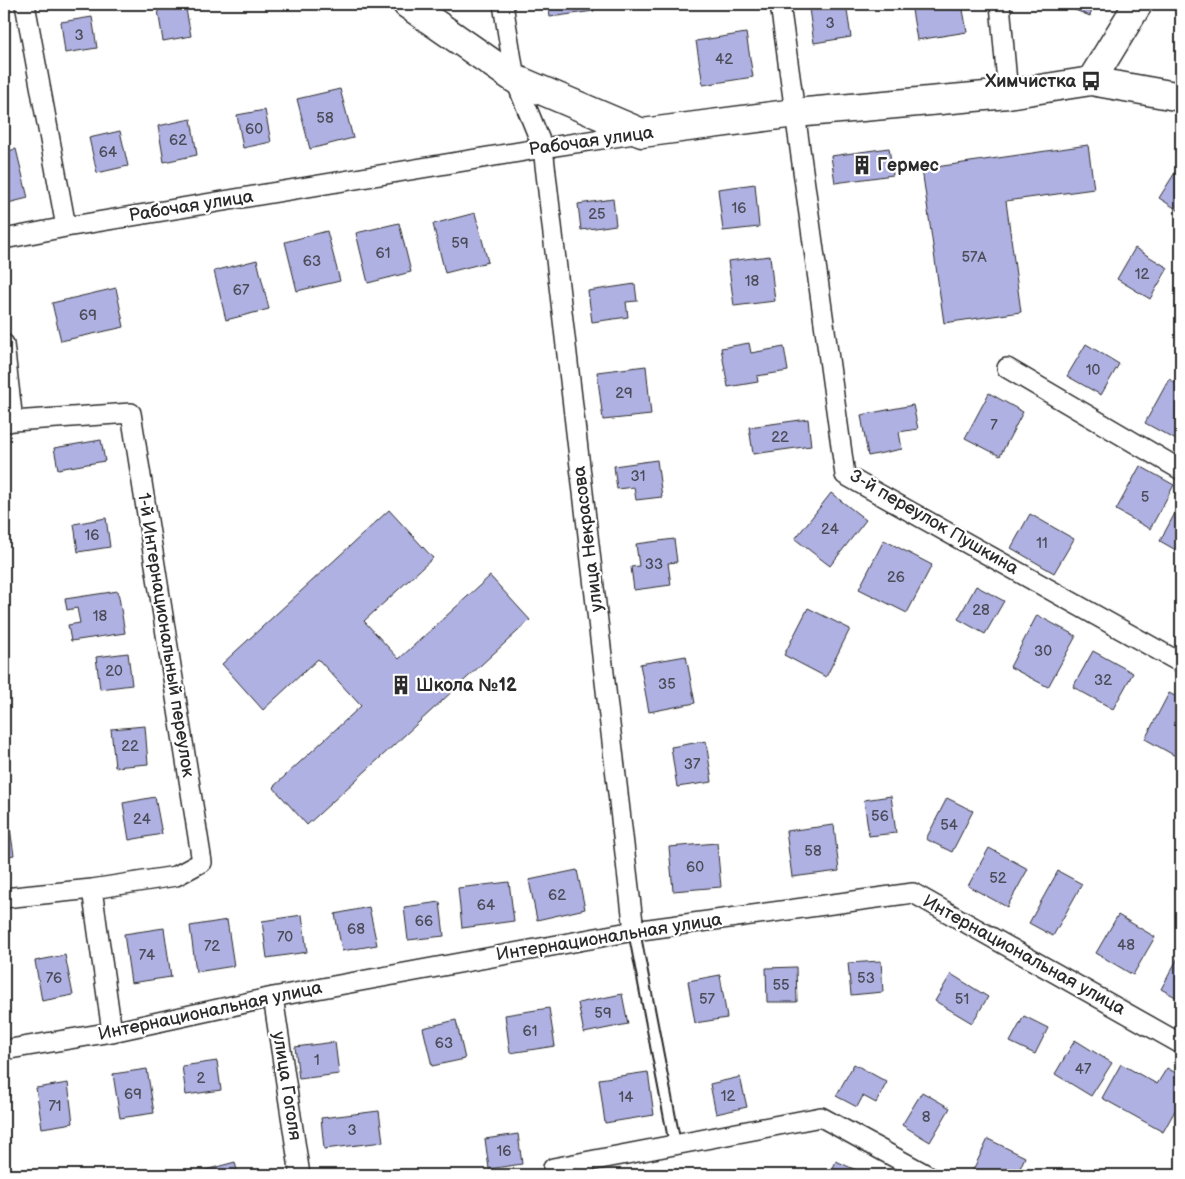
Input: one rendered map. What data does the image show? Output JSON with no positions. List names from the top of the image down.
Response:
{
  "streets": {
    "street": [
      "Рабочая улица",
      "3-й переулок Пушкина",
      "улица Некрасова",
      "1-й Интернациональный переулок",
      "Интернациональная улица",
      "улица Гоголя"
    ]
  },
  "crossings": [
    ["Рабочая улица", "3-й переулок Пушкина"],
    ["Рабочая улица", "улица Некрасова"],
    ["улица Некрасова", "Интернациональная улица"],
    ["Интернациональная улица", "улица Гоголя"]
  ],
  "places": {
    "bus stop": ["Химчистка"],
    "building": ["Гермес", "Школа №12"]
  },
  "house_numbers": [
    "3",
    "3",
    "42",
    "58",
    "60",
    "62",
    "64",
    "16",
    "25",
    "59",
    "61",
    "57А",
    "63",
    "12",
    "18",
    "67",
    "69",
    "10",
    "29",
    "7",
    "22",
    "31",
    "5",
    "24",
    "16",
    "11",
    "33",
    "26",
    "28",
    "18",
    "30",
    "20",
    "32",
    "35",
    "22",
    "37",
    "56",
    "24",
    "54",
    "58",
    "60",
    "52",
    "62",
    "64",
    "66",
    "68",
    "70",
    "48",
    "72",
    "74",
    "76",
    "53",
    "55",
    "57",
    "51",
    "59",
    "61",
    "63",
    "1",
    "47",
    "2",
    "69",
    "12",
    "14",
    "71",
    "8",
    "3",
    "16"
  ]
}
